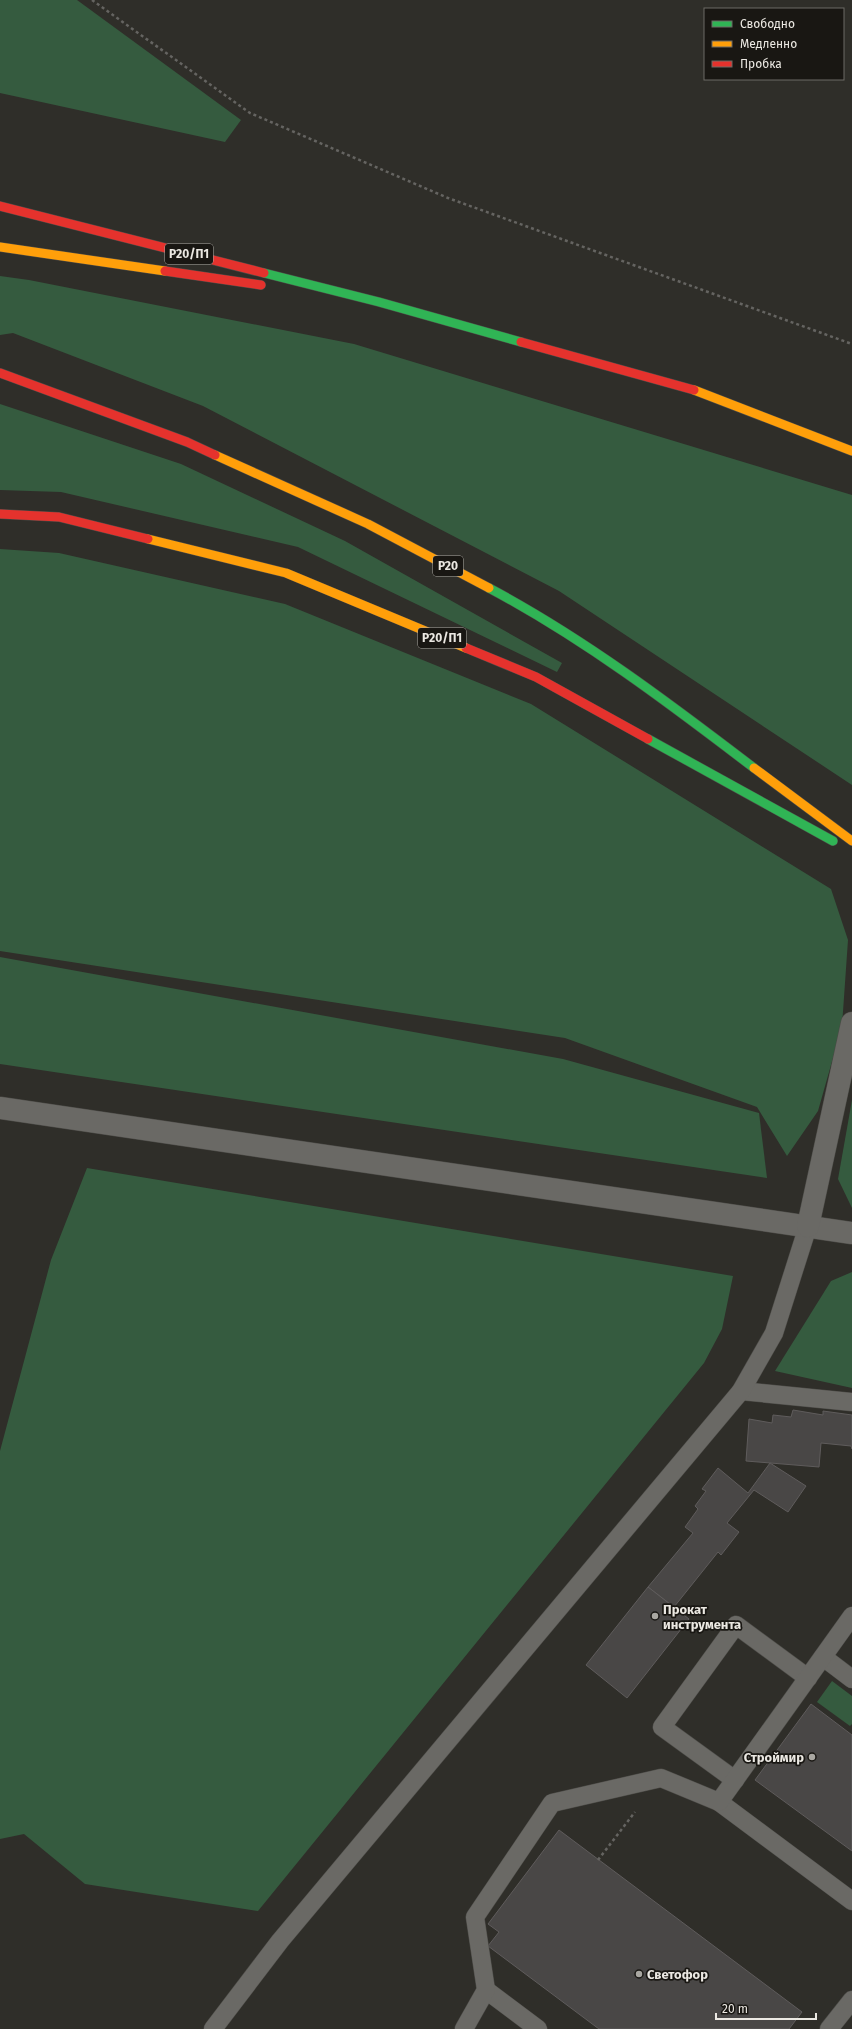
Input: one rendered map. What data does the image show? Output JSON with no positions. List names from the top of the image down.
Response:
{
  "streets": {
    "main road": ["Р20/П1", "Р20"]
  },
  "places": ["Прокат инструмента", "Строймир", "Светофор"],
  "legend": ["Свободно", "Медленно", "Пробка"],
  "scale_bar": "20 m"
}
